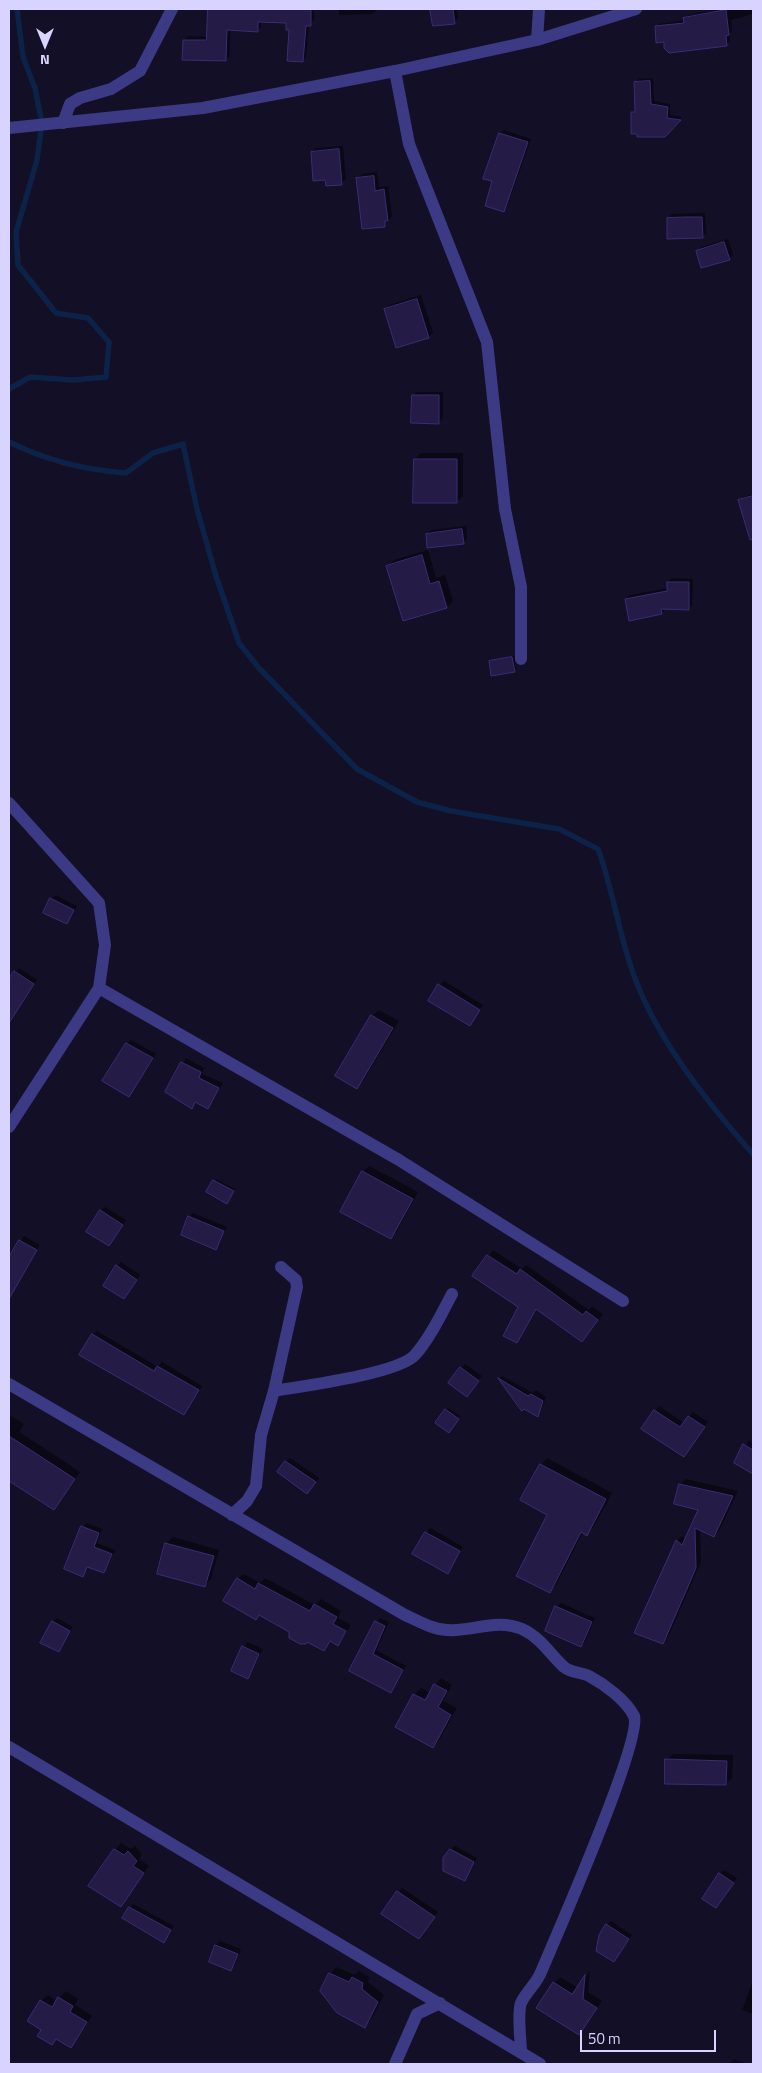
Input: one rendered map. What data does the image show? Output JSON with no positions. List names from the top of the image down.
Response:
{
  "scale_bar": "50 m",
  "north": "bottom"
}
